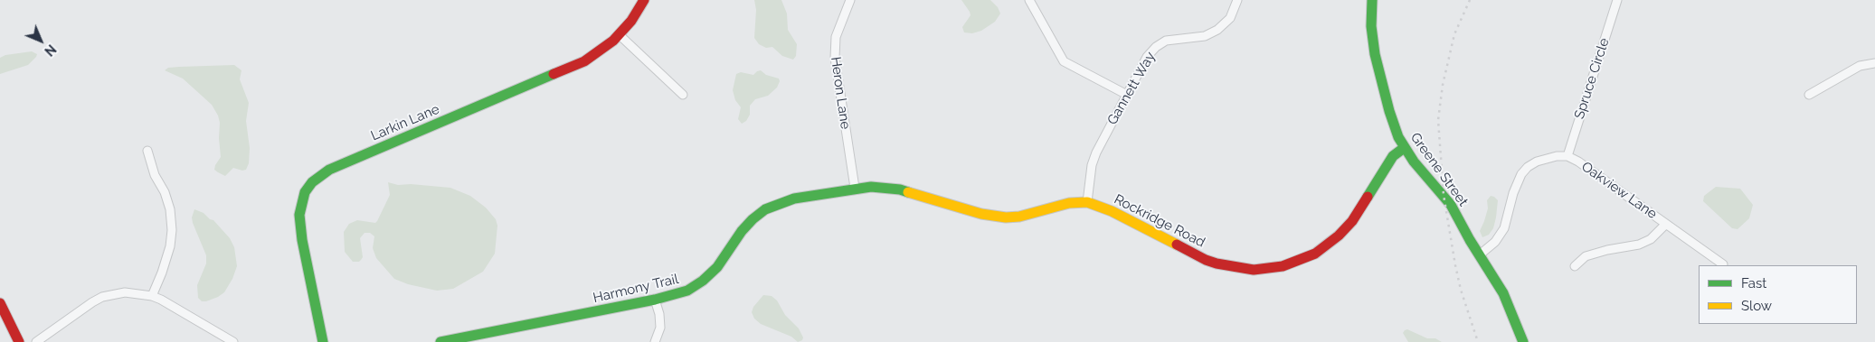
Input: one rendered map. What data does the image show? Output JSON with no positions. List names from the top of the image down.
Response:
{
  "streets": {
    "street": [
      "Spruce Circle",
      "Gannett Way",
      "Heron Lane",
      "Larkin Lane",
      "Greene Street",
      "Oakview Lane",
      "Rockridge Road",
      "Harmony Trail"
    ]
  },
  "crossings": [
    ["Spruce Circle", "Oakview Lane"],
    ["Gannett Way", "Rockridge Road"],
    ["Heron Lane", "Rockridge Road"],
    ["Heron Lane", "Harmony Trail"],
    ["Greene Street", "Oakview Lane"],
    ["Greene Street", "Rockridge Road"],
    ["Rockridge Road", "Harmony Trail"]
  ],
  "legend": ["Fast", "Slow"],
  "north": "bottom right"
}
